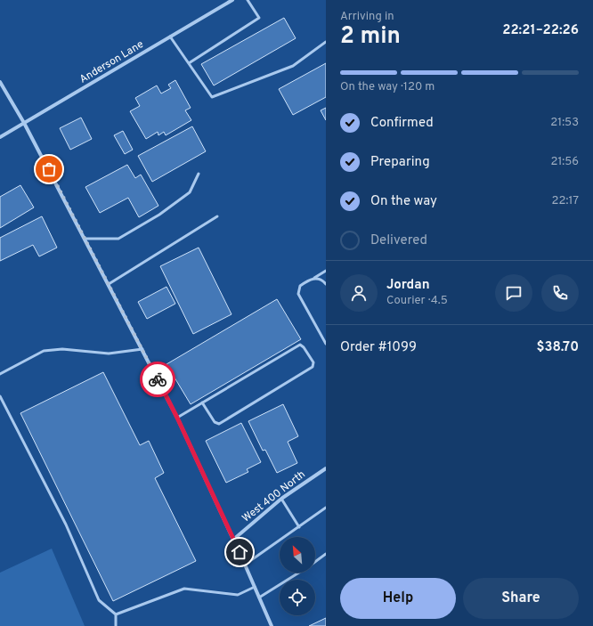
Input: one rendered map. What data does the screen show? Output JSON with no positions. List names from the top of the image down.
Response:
{
  "streets": {
    "street": ["Anderson Lane", "West 400 North"]
  },
  "north": "top left",
  "page": {
    "heading": ["2 min", "Arriving in", "22:21–22:26"],
    "panel": [
      "Jordan",
      "Courier · 4.5",
      "Order #1099",
      "$38.70"
    ],
    "bar": "On the way · 120 m",
    "list": [
      ["Confirmed", "21:53"],
      ["Preparing", "21:56"],
      ["On the way", "22:17"],
      "Delivered"
    ],
    "buttons": ["Help", "Share"]
  }
}
